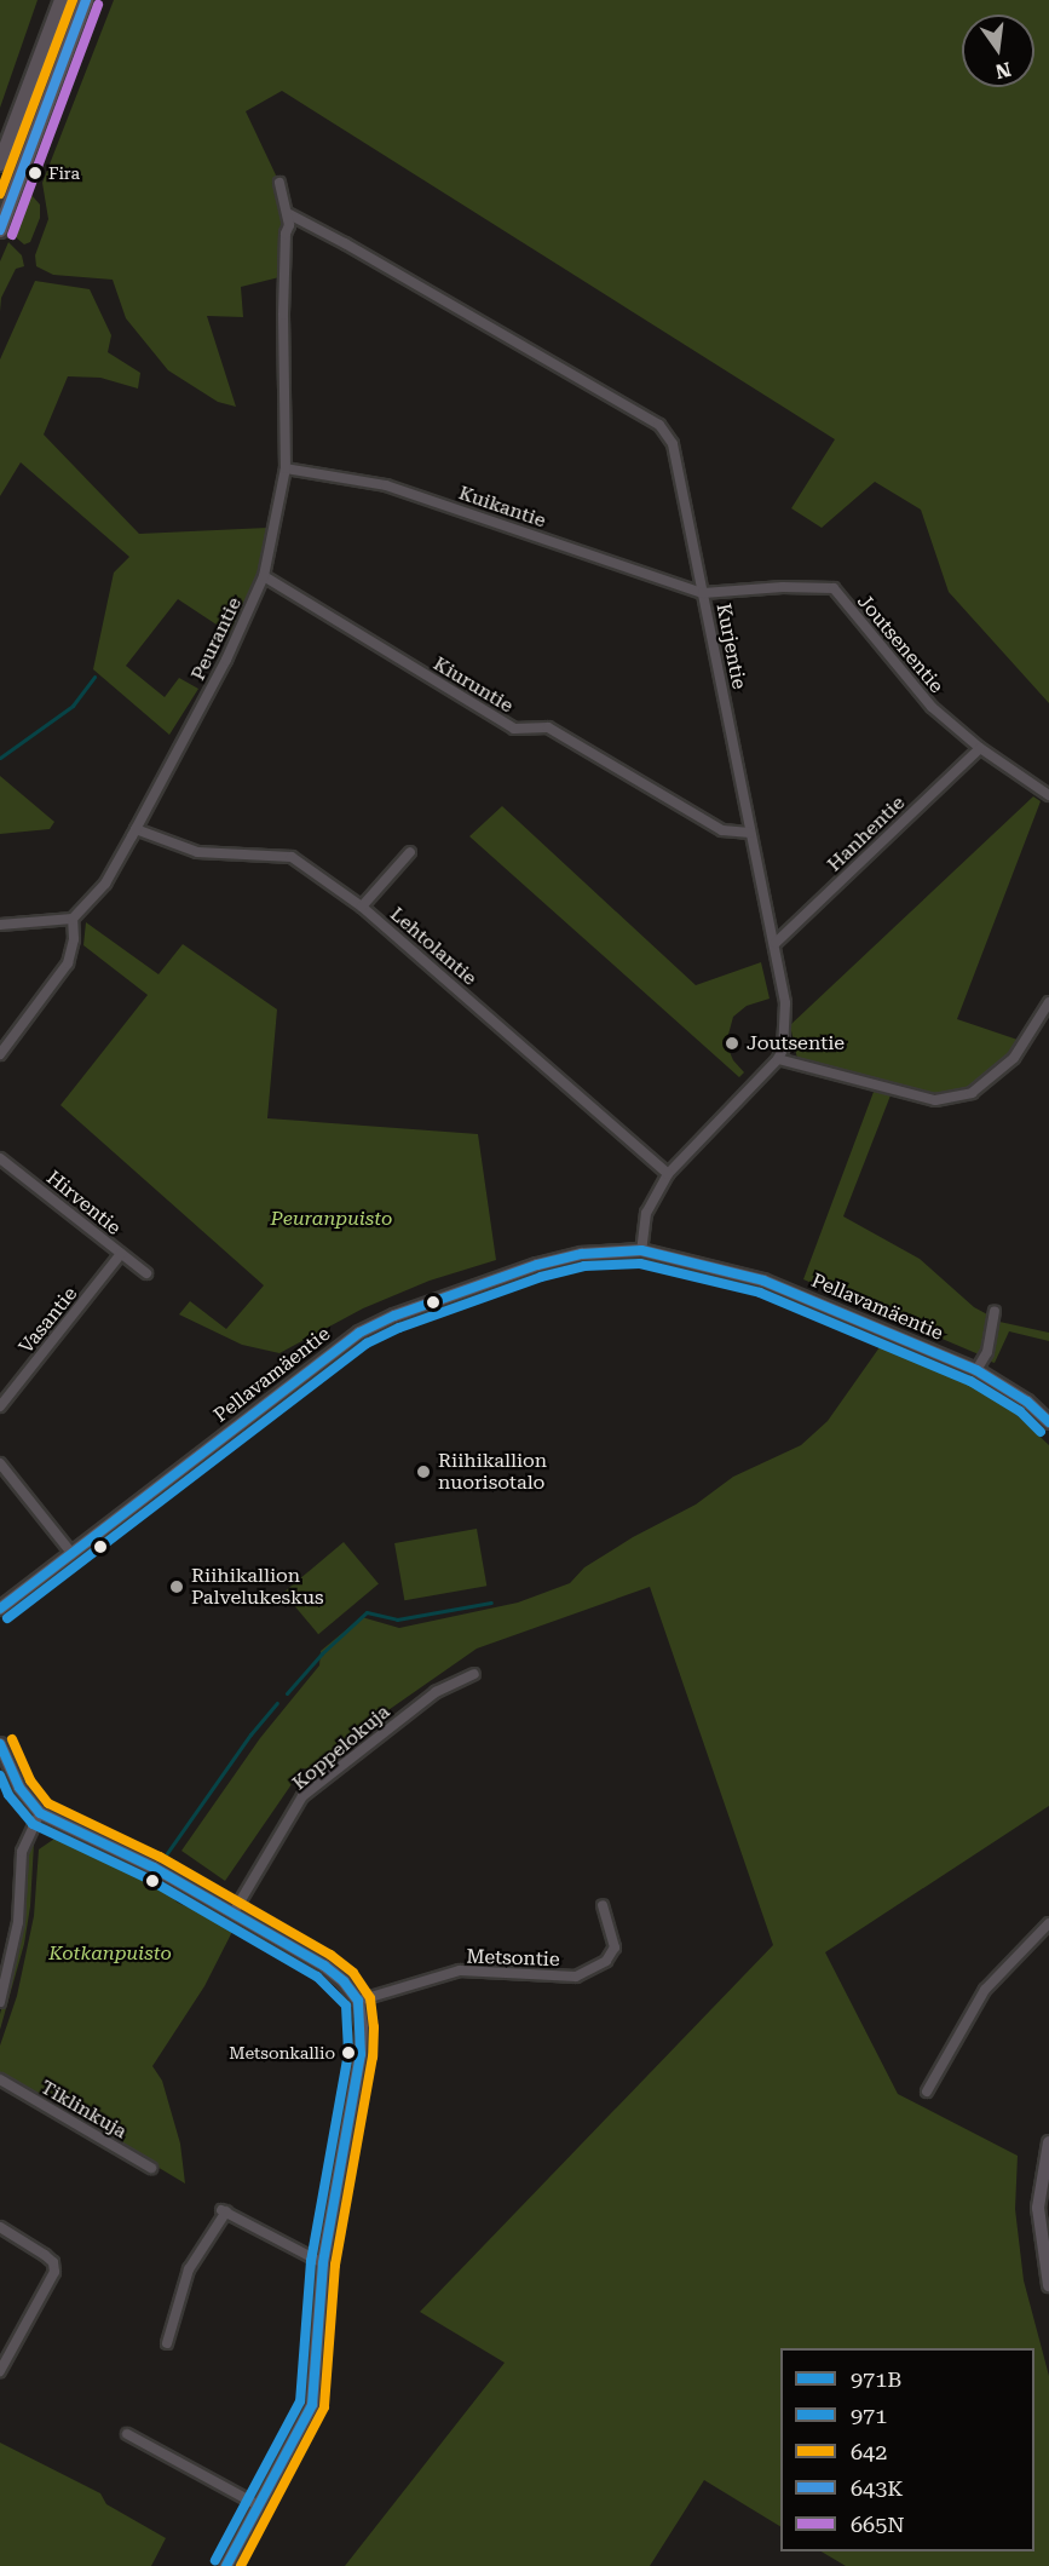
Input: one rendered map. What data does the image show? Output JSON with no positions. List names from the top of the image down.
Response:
{
  "streets": {
    "street": [
      "Kuikantie",
      "Peurantie",
      "Joutsenentie",
      "Kurjentie",
      "Kiuruntie",
      "Hanhentie",
      "Lehtolantie",
      "Hirventie",
      "Pellavamäentie",
      "Vasantie",
      "Koppelokuja",
      "Metsontie",
      "Tiklinkuja"
    ]
  },
  "crossings": [
    ["Kuikantie", "Peurantie"],
    ["Kuikantie", "Joutsenentie"],
    ["Kuikantie", "Kurjentie"],
    ["Peurantie", "Kurjentie"],
    ["Peurantie", "Kiuruntie"],
    ["Peurantie", "Lehtolantie"],
    ["Joutsenentie", "Kurjentie"],
    ["Joutsenentie", "Hanhentie"],
    ["Kurjentie", "Kiuruntie"],
    ["Kurjentie", "Hanhentie"],
    ["Hirventie", "Vasantie"]
  ],
  "parks": ["Peuranpuisto", "Kotkanpuisto"],
  "places": [
    "Fira",
    "Joutsentie",
    "Riihikallion nuorisotalo",
    "Riihikallion Palvelukeskus",
    "Metsonkallio"
  ],
  "lines": [
    "transit line 642",
    "transit line 643K",
    "transit line 665N",
    "transit line 971B",
    "transit line 971"
  ],
  "legend": [
    "971B",
    "971",
    "642",
    "643K",
    "665N"
  ],
  "north": "bottom"
}
